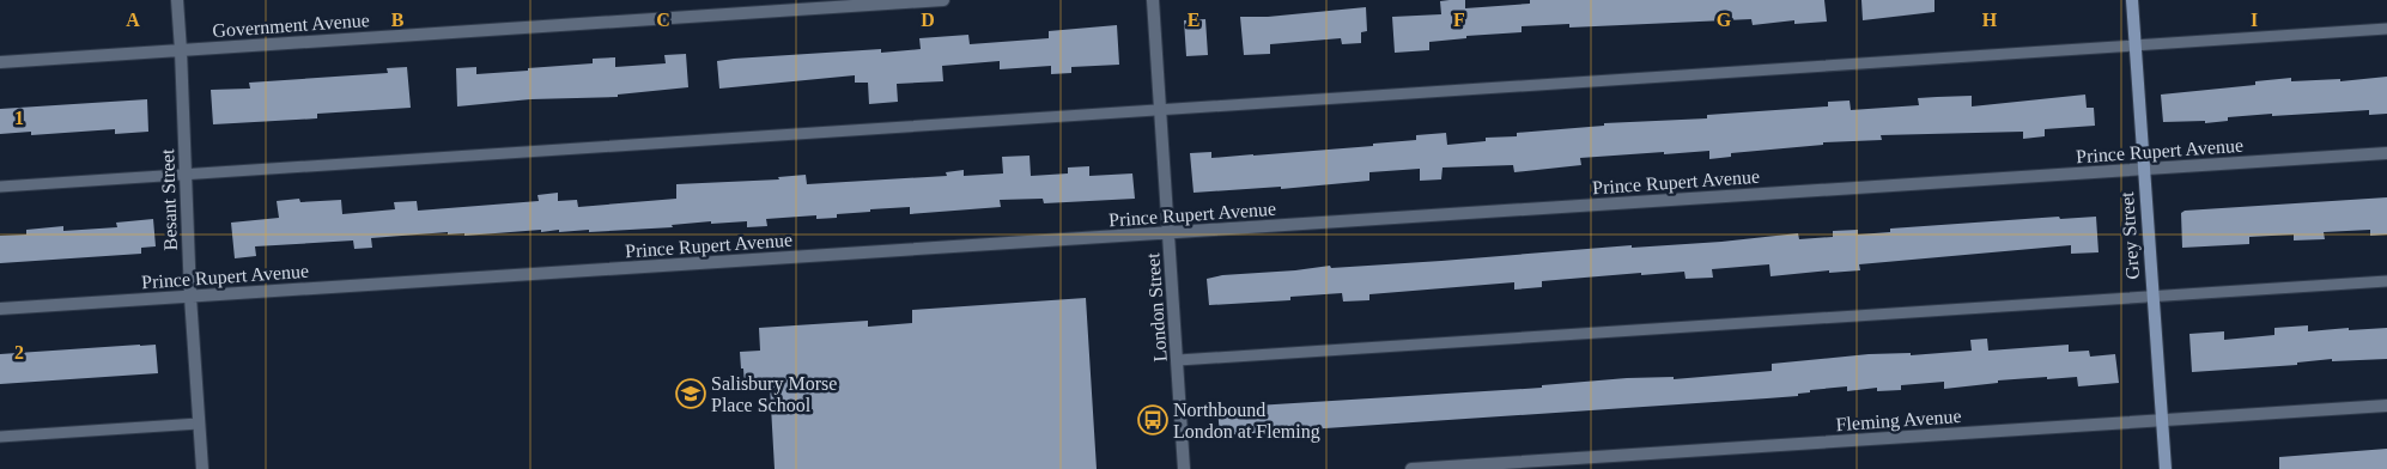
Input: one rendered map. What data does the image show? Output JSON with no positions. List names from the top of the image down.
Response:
{
  "streets": {
    "street": [
      "Government Avenue",
      "Prince Rupert Avenue",
      "Besant Street",
      "Grey Street",
      "London Street",
      "Fleming Avenue"
    ]
  },
  "crossings": [
    ["Government Avenue", "Besant Street"],
    ["Prince Rupert Avenue", "Besant Street"],
    ["Prince Rupert Avenue", "Grey Street"],
    ["Prince Rupert Avenue", "London Street"],
    ["Grey Street", "Fleming Avenue"]
  ],
  "places": {
    "school or university": ["Salisbury Morse Place School"],
    "bus stop": ["Northbound London at Fleming"]
  },
  "grid": {
    "columns": [
      "A",
      "B",
      "C",
      "D",
      "E",
      "F",
      "G",
      "H",
      "I"
    ],
    "rows": ["1", "2"]
  }
}
